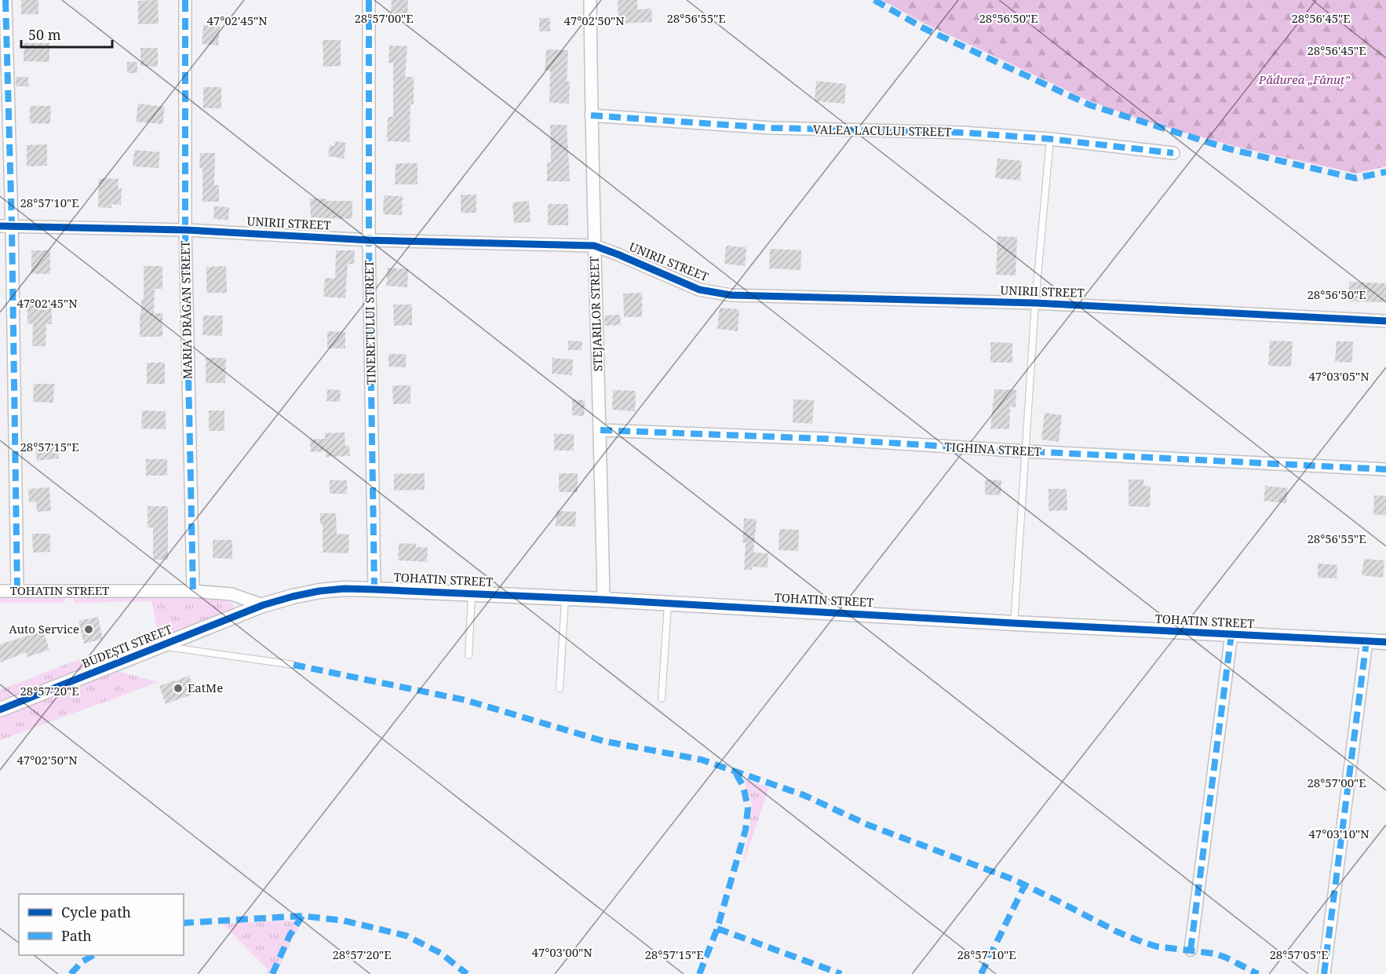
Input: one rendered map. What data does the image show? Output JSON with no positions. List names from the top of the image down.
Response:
{
  "streets": {
    "street": [
      "VALEA LACULUI STREET",
      "UNIRII STREET",
      "MARIA DRĂGAN STREET",
      "STEJARILOR STREET",
      "TINERETULUI STREET",
      "TIGHINA STREET",
      "TOHATIN STREET",
      "BUDEȘTI STREET"
    ]
  },
  "crossings": [
    ["VALEA LACULUI STREET", "STEJARILOR STREET"],
    ["UNIRII STREET", "MARIA DRĂGAN STREET"],
    ["UNIRII STREET", "STEJARILOR STREET"],
    ["UNIRII STREET", "TINERETULUI STREET"],
    ["MARIA DRĂGAN STREET", "TOHATIN STREET"],
    ["STEJARILOR STREET", "TIGHINA STREET"],
    ["STEJARILOR STREET", "TOHATIN STREET"],
    ["TINERETULUI STREET", "TOHATIN STREET"],
    ["TOHATIN STREET", "BUDEȘTI STREET"]
  ],
  "parks": ["Pădurea „Fănuț”"],
  "places": ["Auto Service", "EatMe"],
  "legend": ["Cycle path", "Path"],
  "scale_bar": "50 m",
  "coordinates": [
    "28°57'00\"E",
    "28°56'55\"E",
    "28°56'50\"E",
    "28°56'45\"E",
    "47°02'50\"N",
    "47°02'45\"N",
    "28°57'10\"E",
    "47°03'05\"N",
    "28°57'15\"E",
    "28°57'20\"E",
    "47°03'10\"N",
    "47°03'00\"N",
    "28°57'05\"E"
  ]
}
